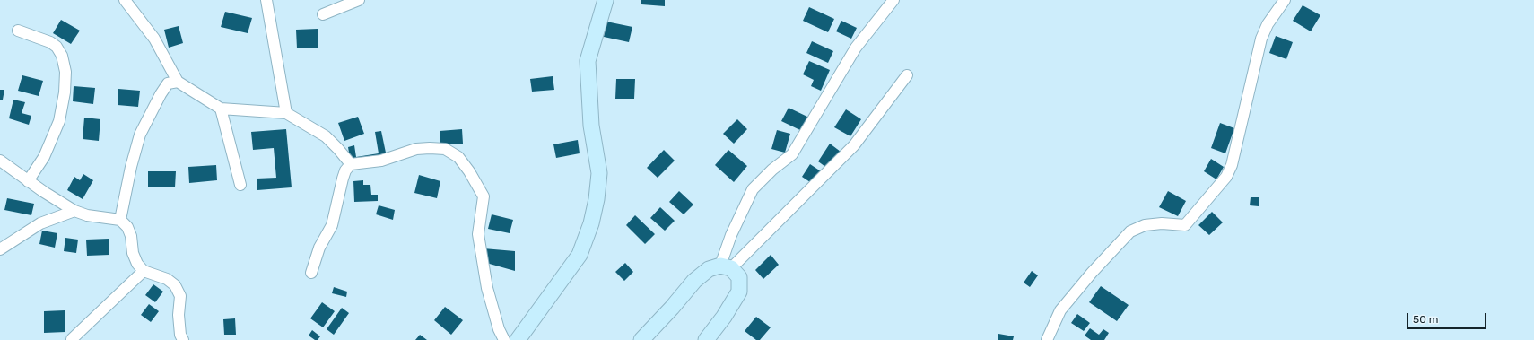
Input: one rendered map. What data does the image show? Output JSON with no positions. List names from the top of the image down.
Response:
{
  "scale_bar": "50 m"
}
